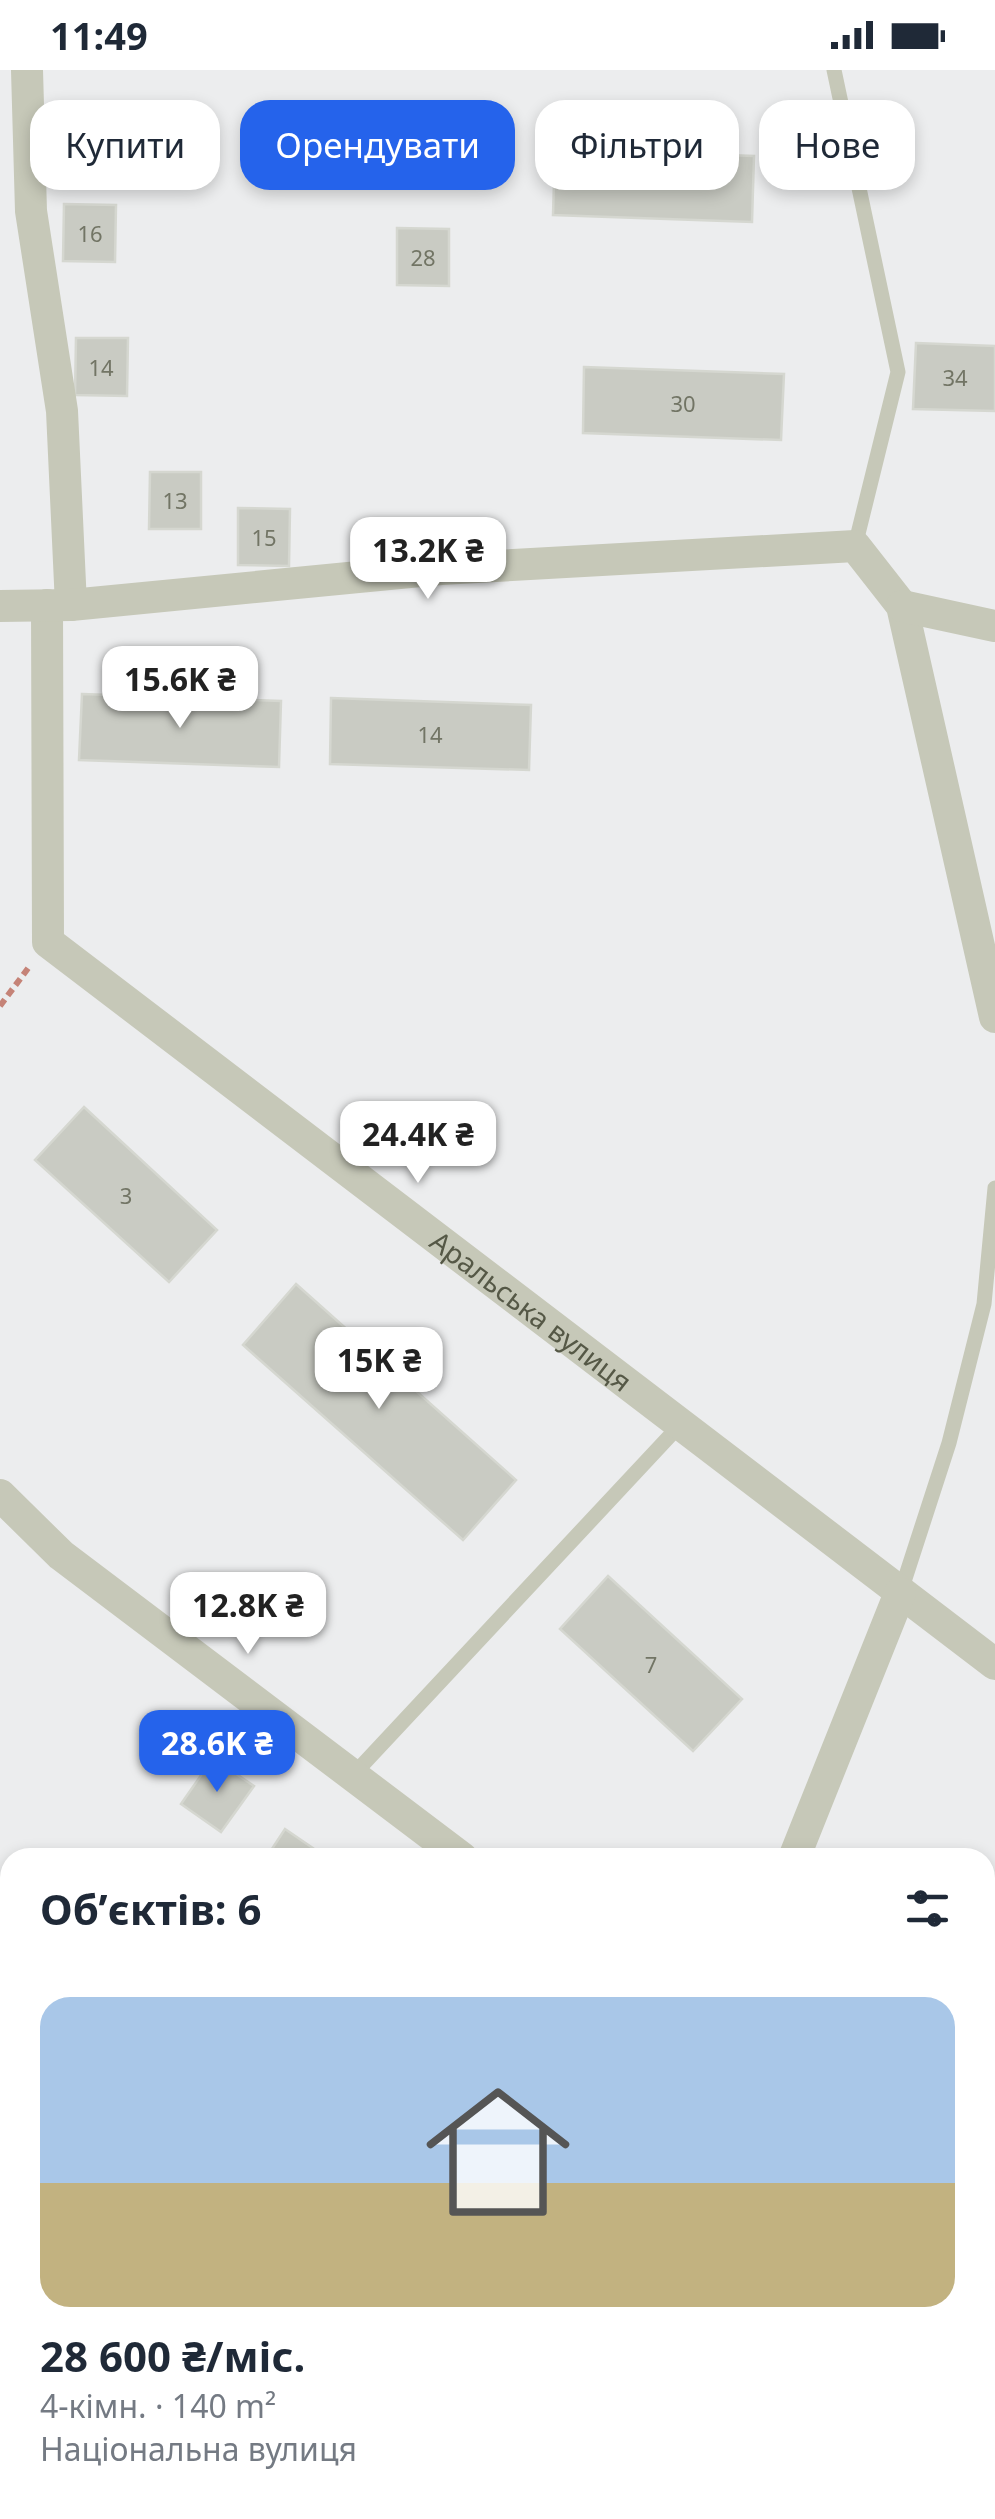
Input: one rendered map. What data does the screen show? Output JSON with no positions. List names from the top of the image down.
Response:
{
  "streets": {
    "street": ["Аральська вулиця"]
  },
  "house_numbers": [
    "16",
    "28",
    "14",
    "34",
    "30",
    "13",
    "15",
    "14",
    "3",
    "7"
  ],
  "page": {
    "status": "11:49",
    "chip": [
      "Купити",
      "Орендувати",
      "Фільтри",
      "Нове"
    ],
    "price": [
      "13.2K ₴",
      "15.6K ₴",
      "24.4K ₴",
      "15K ₴",
      "12.8K ₴",
      "28.6K ₴"
    ],
    "heading": "Об’єктів: 6",
    "list": [
      {
        "name": "28 600 ₴/міс.",
        "note": "4-кімн. · 140 m² · Національна вулиця"
      }
    ]
  }
}
